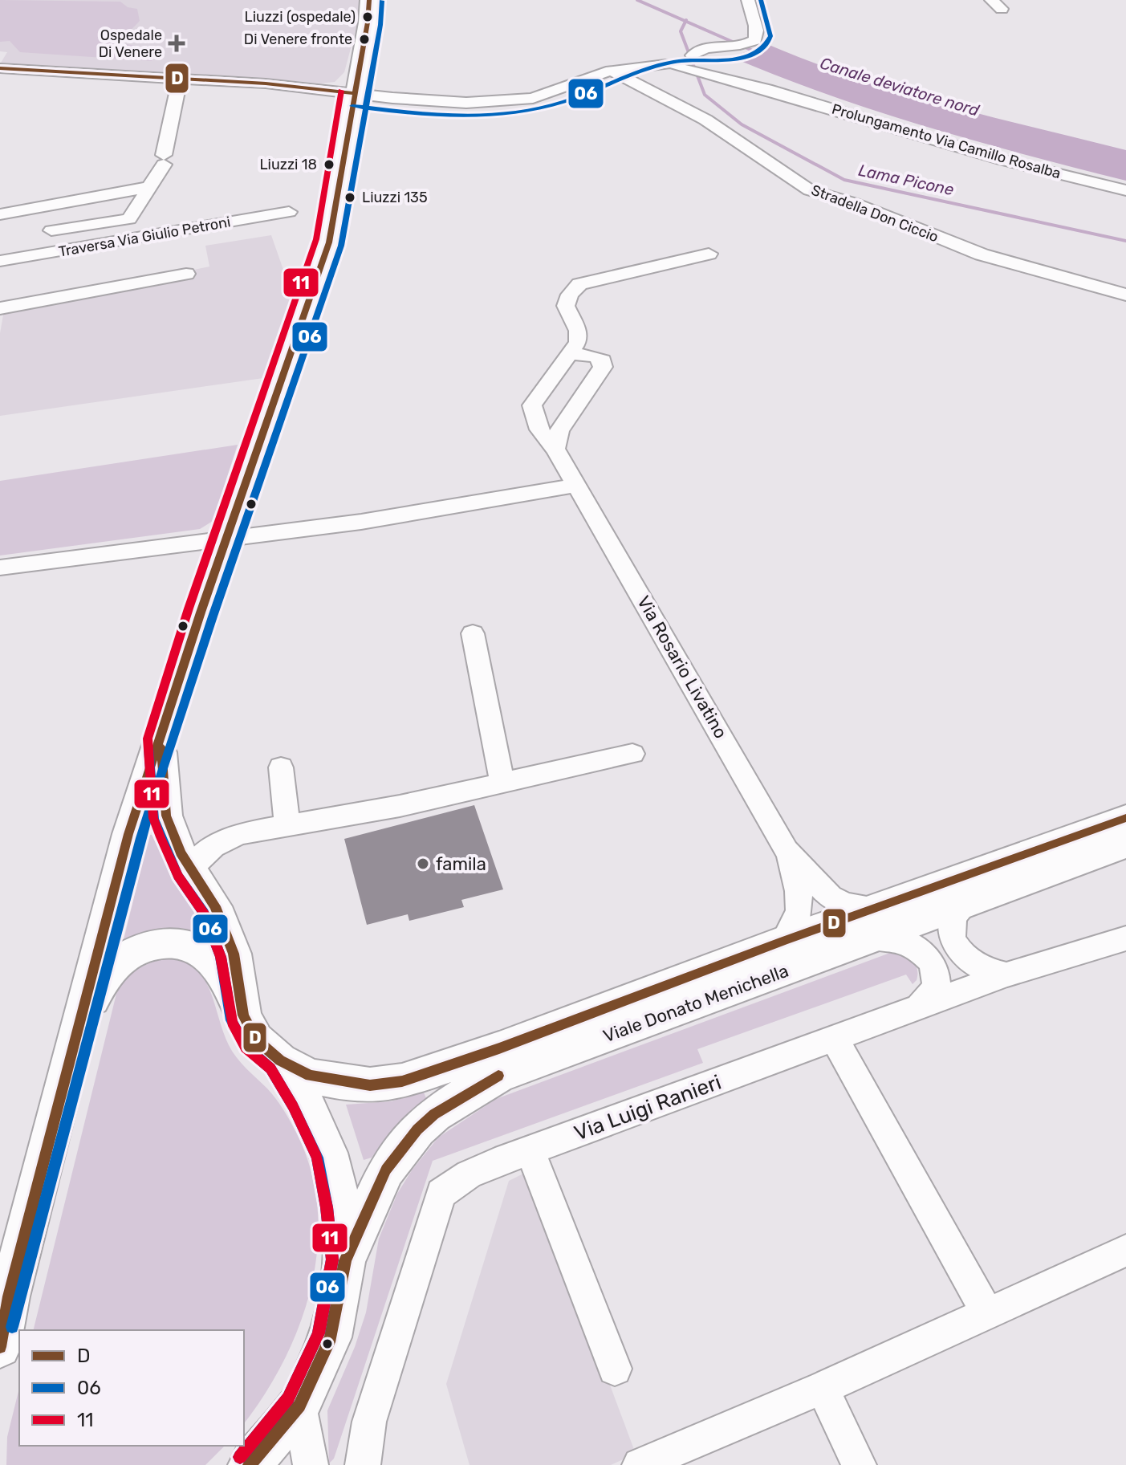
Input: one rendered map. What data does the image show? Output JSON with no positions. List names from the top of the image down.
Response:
{
  "streets": {
    "main road": ["Viale Donato Menichella"],
    "street": [
      "Prolungamento Via Camillo Rosalba",
      "Stradella Don Ciccio",
      "Traversa Via Giulio Petroni",
      "Via Rosario Livatino",
      "Via Luigi Ranieri"
    ]
  },
  "water": ["Canale deviatore nord", "Lama Picone"],
  "places": {
    "other": [
      "Liuzzi (ospedale)",
      "Di Venere fronte",
      "Liuzzi 18",
      "Liuzzi 135",
      "famila"
    ],
    "health": ["Ospedale Di Venere"]
  },
  "lines": ["transit line D", "transit line 06", "transit line 11"],
  "legend": ["D", "06", "11"]
}
